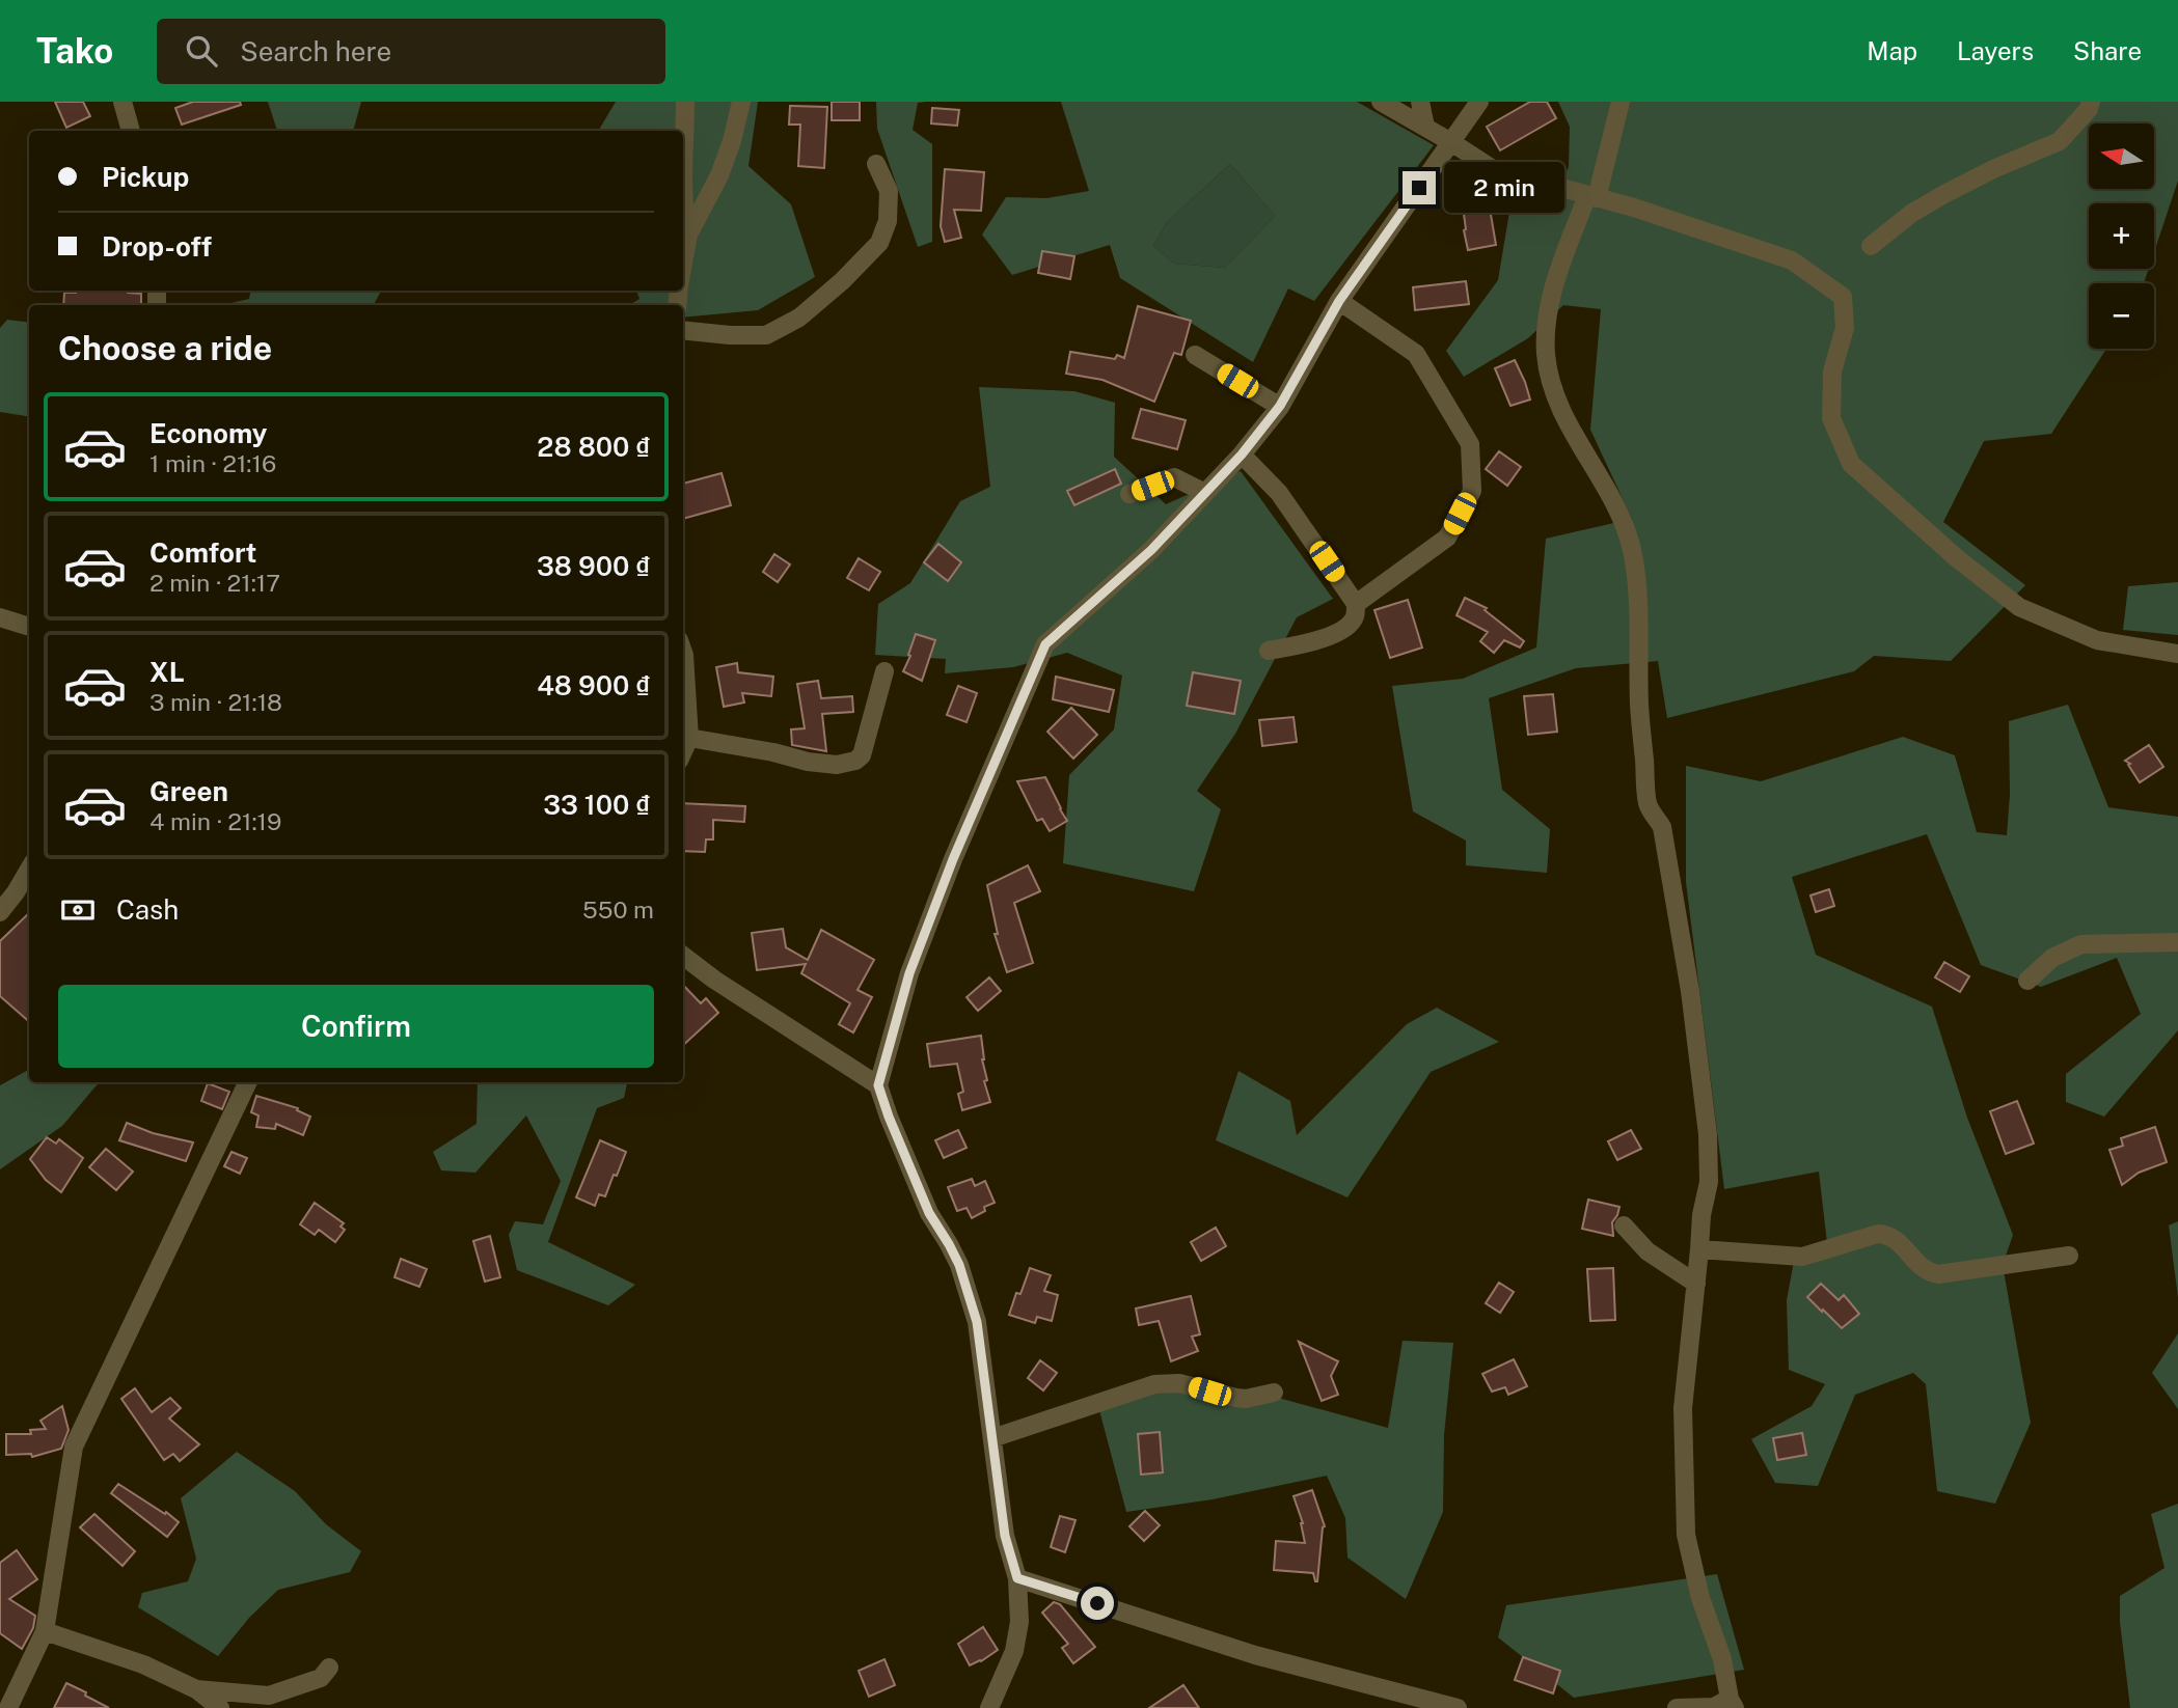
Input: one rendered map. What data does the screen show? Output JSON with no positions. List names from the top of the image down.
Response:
{
  "north": "left",
  "page": {
    "header": "Tako",
    "search": "Search here",
    "nav": ["Map", "Layers", "Share"],
    "map_buttons": ["+", "−"],
    "banner": ["Pickup", "Drop-off"],
    "bubble": "2 min",
    "heading": "Choose a ride",
    "list": [
      {
        "name": "Economy",
        "note": "1 min · 21:16",
        "value": "28 800 ₫"
      },
      {
        "name": "Comfort",
        "note": "2 min · 21:17",
        "value": "38 900 ₫"
      },
      {
        "name": "XL",
        "note": "3 min · 21:18",
        "value": "48 900 ₫"
      },
      {
        "name": "Green",
        "note": "4 min · 21:19",
        "value": "33 100 ₫"
      }
    ],
    "pay": ["Cash", "550 m"],
    "buttons": "Confirm"
  }
}
